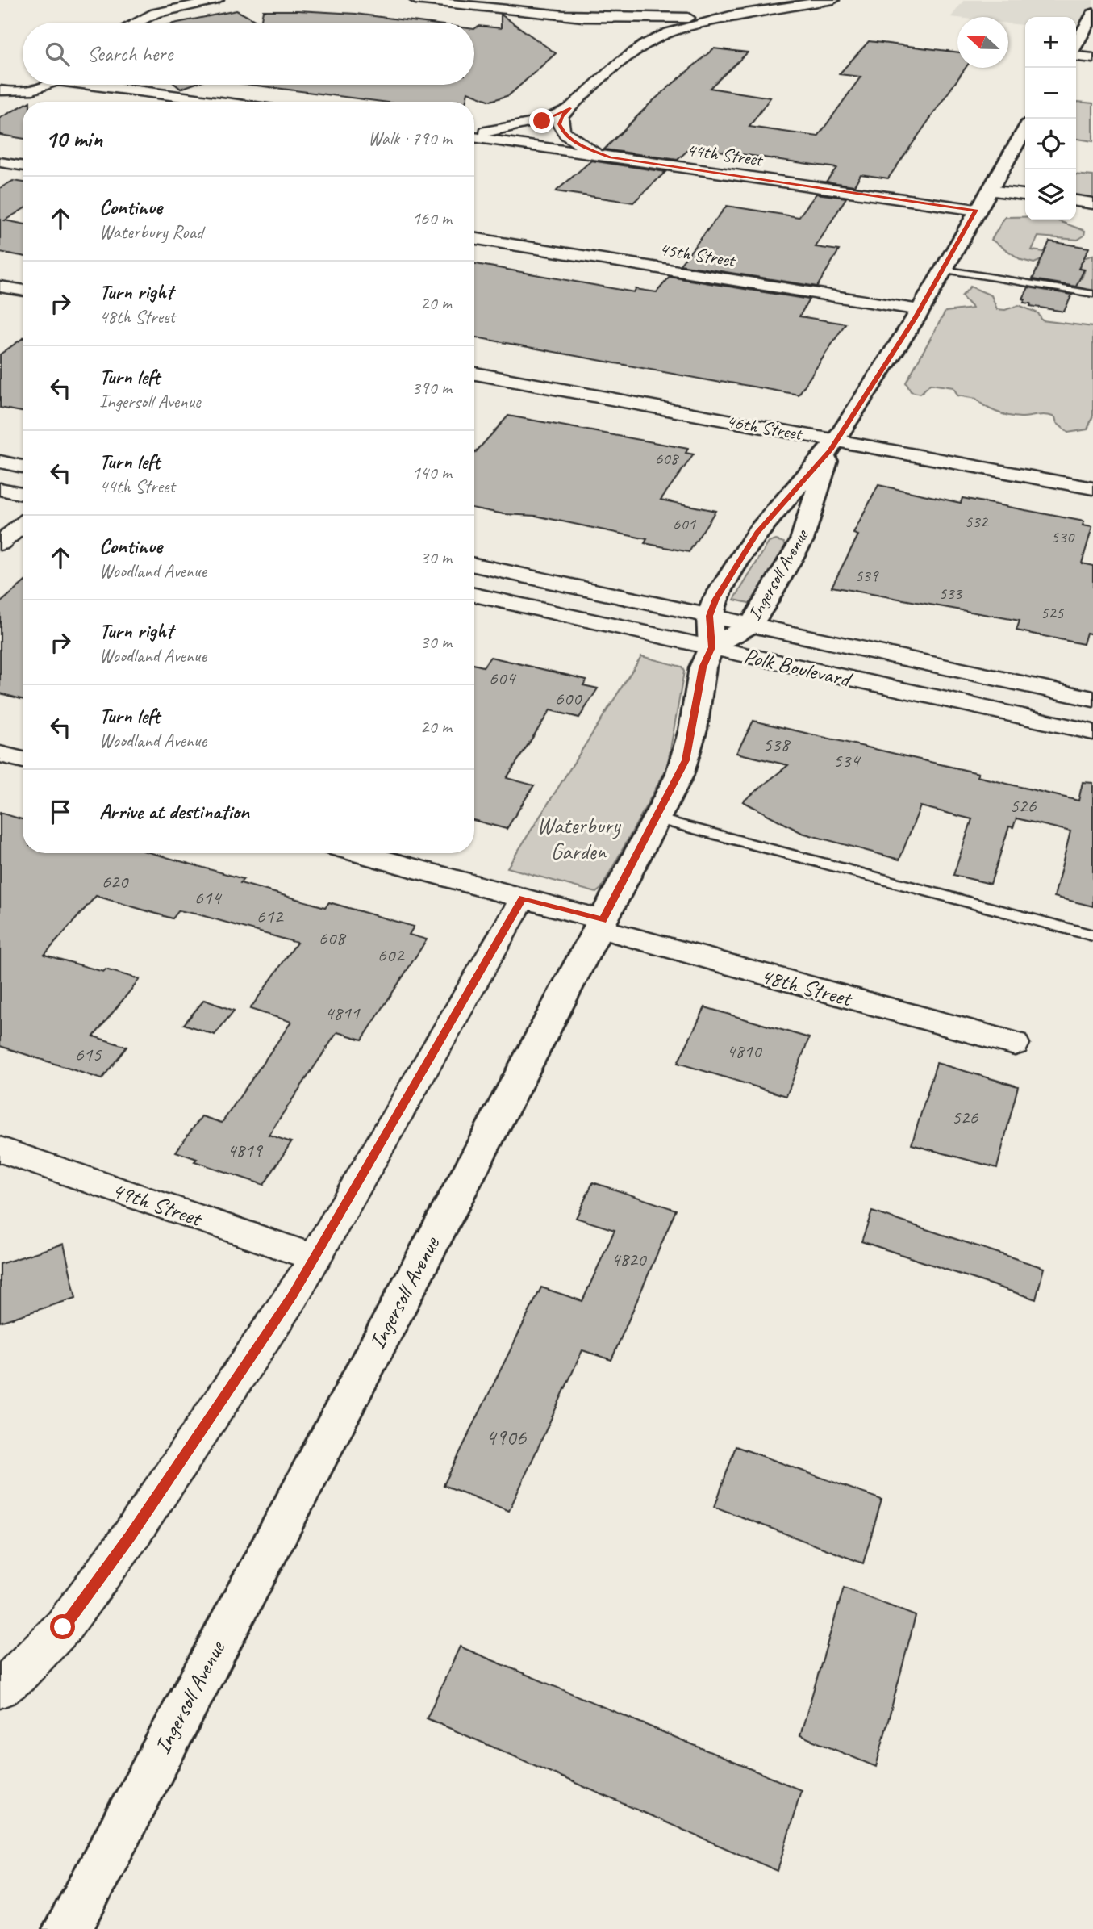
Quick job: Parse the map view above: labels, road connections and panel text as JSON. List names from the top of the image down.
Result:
{
  "streets": {
    "main road": ["Ingersoll Avenue"],
    "street": [
      "44th Street",
      "45th Street",
      "46th Street",
      "Polk Boulevard",
      "48th Street",
      "49th Street"
    ]
  },
  "crossings": [
    ["44th Street", "Ingersoll Avenue"],
    ["45th Street", "Ingersoll Avenue"],
    ["46th Street", "Ingersoll Avenue"],
    ["Ingersoll Avenue", "Polk Boulevard"],
    ["Ingersoll Avenue", "48th Street"]
  ],
  "parks": ["Waterbury Garden"],
  "house_numbers": [
    "608",
    "532",
    "601",
    "530",
    "539",
    "533",
    "525",
    "604",
    "600",
    "538",
    "534",
    "526",
    "620",
    "614",
    "612",
    "608",
    "602",
    "4811",
    "4810",
    "615",
    "526",
    "4819",
    "4820",
    "4906"
  ],
  "north": "left",
  "page": {
    "map_buttons": ["+", "−"],
    "search": "Search here",
    "heading": ["10 min", "Walk · 790 m"],
    "list": [
      ["Continue", "Waterbury Road", "160 m"],
      ["Turn right", "48th Street", "20 m"],
      ["Turn left", "Ingersoll Avenue", "390 m"],
      ["Turn left", "44th Street", "140 m"],
      ["Continue", "Woodland Avenue", "30 m"],
      ["Turn right", "Woodland Avenue", "30 m"],
      ["Turn left", "Woodland Avenue", "20 m"],
      "Arrive at destination"
    ]
  }
}
